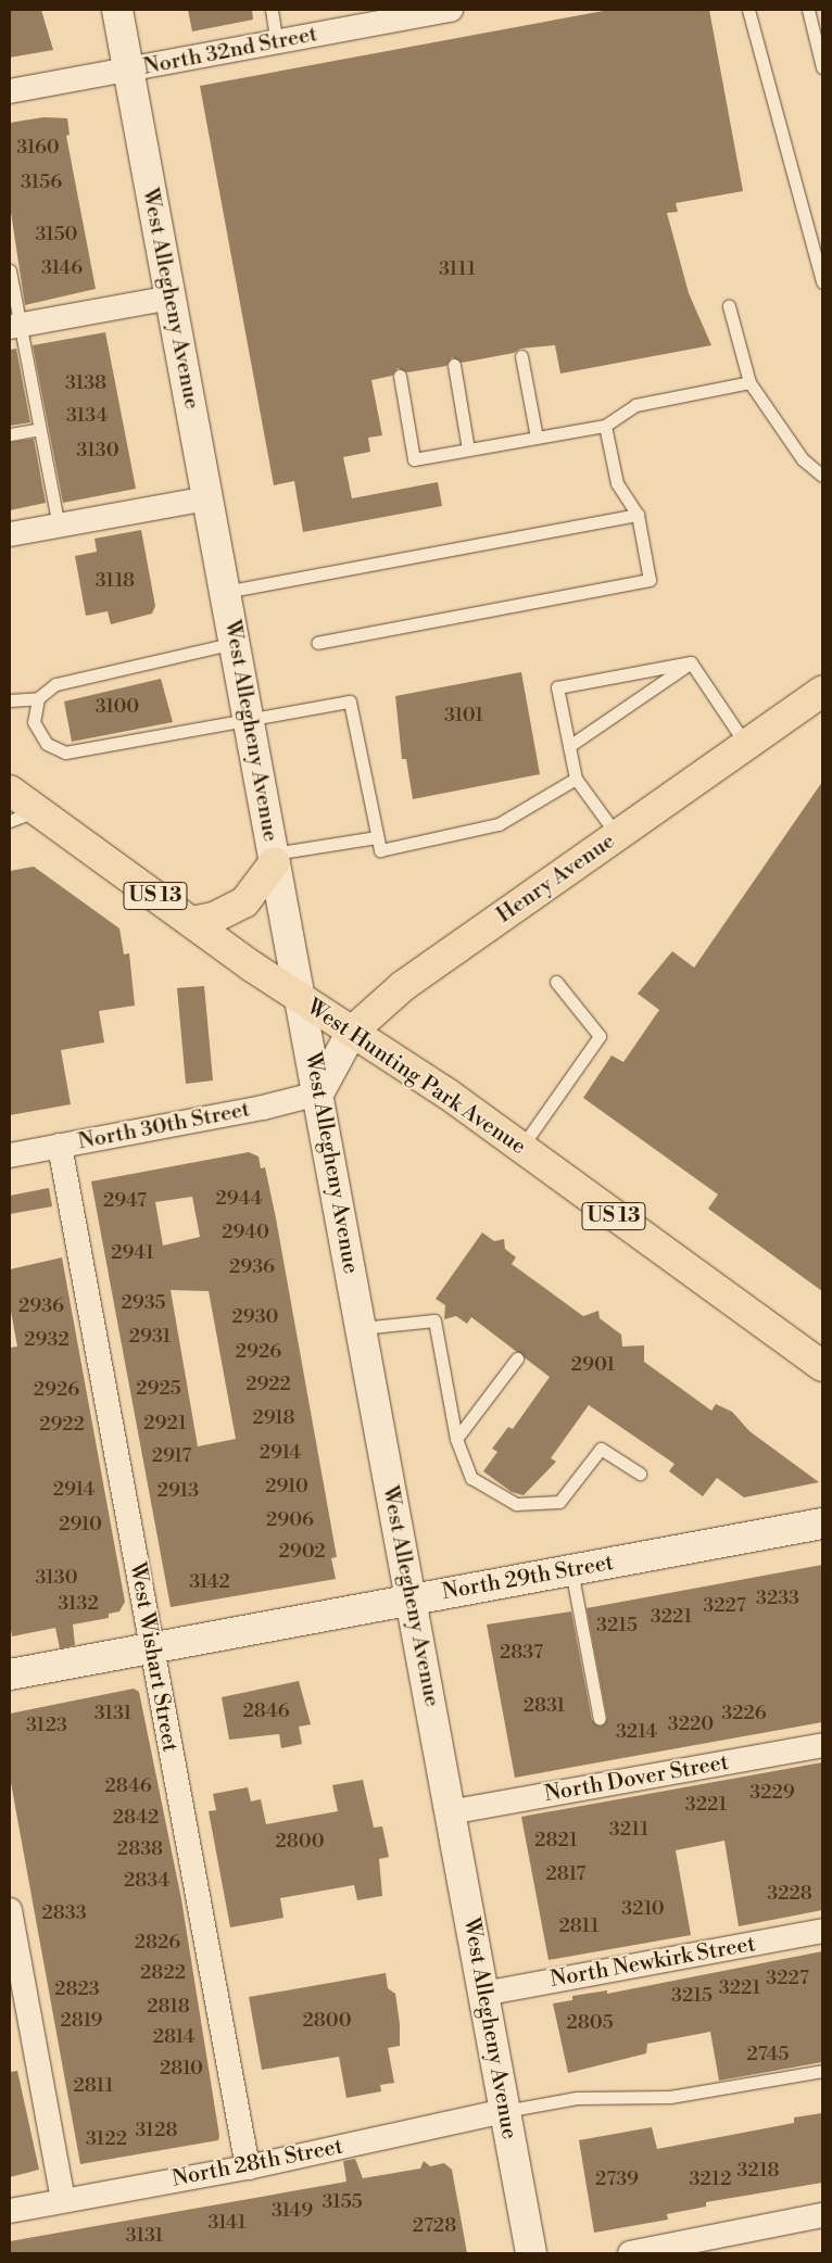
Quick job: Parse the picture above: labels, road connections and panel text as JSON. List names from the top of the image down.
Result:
{
  "streets": {
    "main road": [
      "West Allegheny Avenue",
      "Henry Avenue",
      "US 13",
      "West Hunting Park Avenue",
      "North 29th Street"
    ],
    "street": [
      "North 32nd Street",
      "North 30th Street",
      "West Wishart Street",
      "North Dover Street",
      "North Newkirk Street",
      "North 28th Street"
    ]
  },
  "crossings": [
    ["North 32nd Street", "West Allegheny Avenue"],
    ["West Allegheny Avenue", "Henry Avenue"],
    ["West Allegheny Avenue", "West Hunting Park Avenue"],
    ["West Allegheny Avenue", "North 30th Street"],
    ["West Allegheny Avenue", "North 29th Street"],
    ["West Allegheny Avenue", "North Dover Street"],
    ["West Allegheny Avenue", "North Newkirk Street"],
    ["West Allegheny Avenue", "North 28th Street"],
    ["Henry Avenue", "West Hunting Park Avenue"],
    ["Henry Avenue", "North 30th Street"],
    ["North 30th Street", "West Wishart Street"],
    ["North 29th Street", "West Wishart Street"],
    ["West Wishart Street", "North 28th Street"]
  ],
  "house_numbers": [
    "3160",
    "3156",
    "3150",
    "3146",
    "3111",
    "3138",
    "3134",
    "3130",
    "3118",
    "3100",
    "3101",
    "2944",
    "2947",
    "2940",
    "2941",
    "2936",
    "2935",
    "2936",
    "2930",
    "2931",
    "2932",
    "2926",
    "2901",
    "2922",
    "2925",
    "2926",
    "2918",
    "2921",
    "2922",
    "2914",
    "2917",
    "2910",
    "2914",
    "2913",
    "2906",
    "2910",
    "2902",
    "3130",
    "3142",
    "3233",
    "3132",
    "3227",
    "3221",
    "3215",
    "2837",
    "2831",
    "2846",
    "3131",
    "3226",
    "3220",
    "3123",
    "3214",
    "2846",
    "3229",
    "3221",
    "2842",
    "3211",
    "2821",
    "2800",
    "2838",
    "2817",
    "2834",
    "3228",
    "3210",
    "2833",
    "2811",
    "2826",
    "2822",
    "3227",
    "3221",
    "2823",
    "3215",
    "2818",
    "2819",
    "2800",
    "2805",
    "2814",
    "2745",
    "2810",
    "2811",
    "3128",
    "3122",
    "3218",
    "2739",
    "3212",
    "3155",
    "3149",
    "3141",
    "2728",
    "3131"
  ]
}
